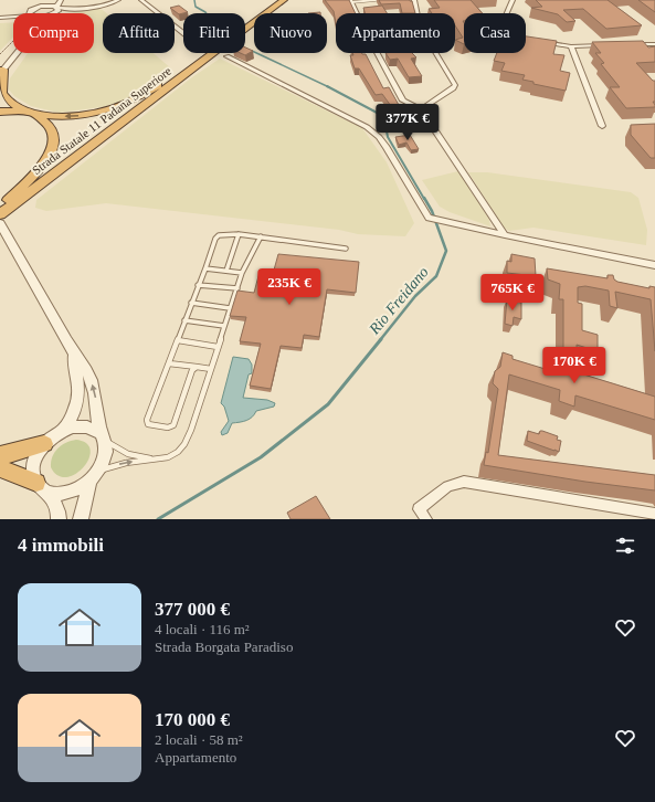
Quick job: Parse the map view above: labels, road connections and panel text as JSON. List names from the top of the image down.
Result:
{
  "streets": {
    "highway": ["Strada Statale 11 Padana Superiore"]
  },
  "water": ["Rio Freidano"],
  "page": {
    "chip": [
      "Compra",
      "Affitta",
      "Filtri",
      "Nuovo",
      "Appartamento",
      "Casa"
    ],
    "price": [
      "377K €",
      "235K €",
      "765K €",
      "170K €"
    ],
    "heading": "4 immobili",
    "list": [
      {
        "name": "377 000 €",
        "note": "4 locali · 116 m² · Strada Borgata Paradiso"
      },
      {
        "name": "170 000 €",
        "note": "2 locali · 58 m² · Appartamento"
      }
    ]
  }
}
